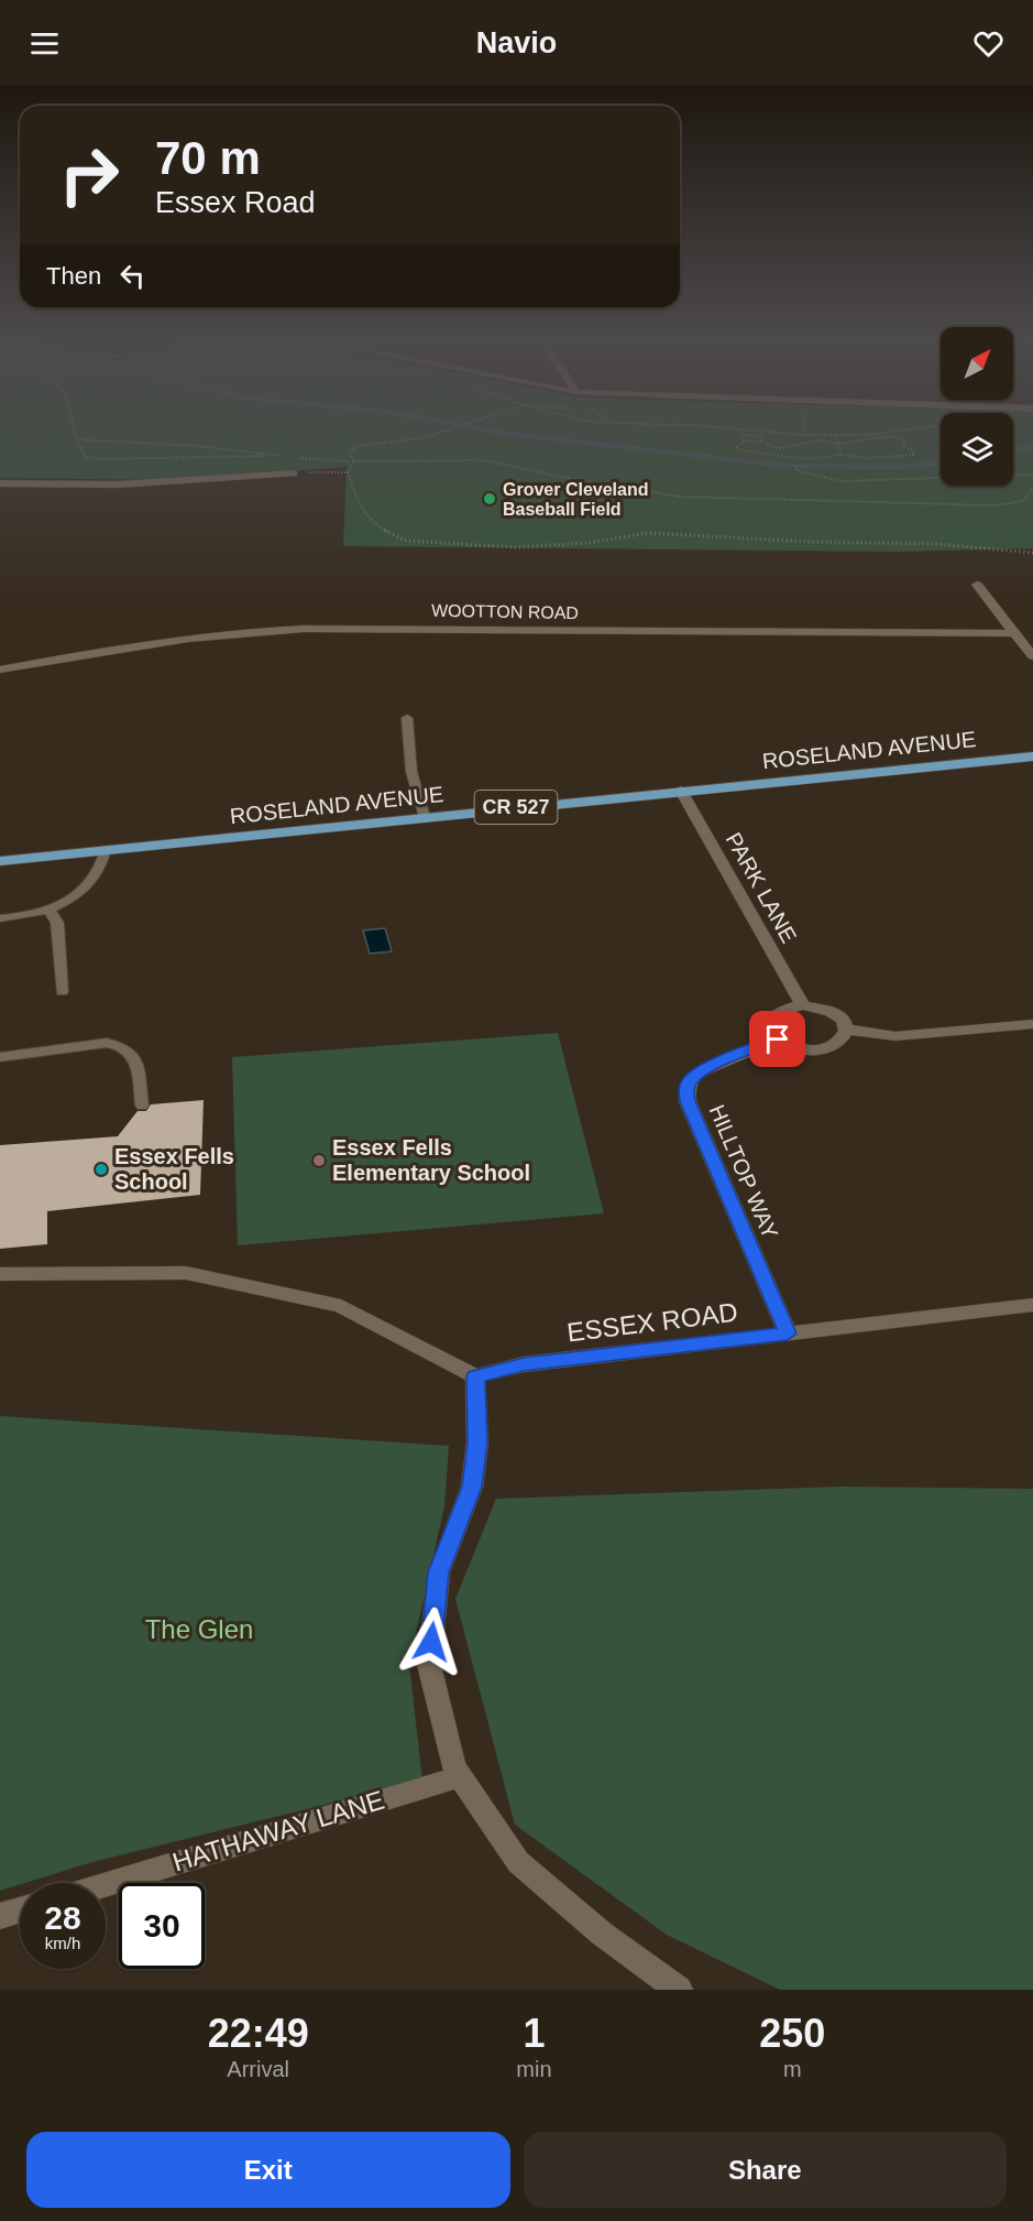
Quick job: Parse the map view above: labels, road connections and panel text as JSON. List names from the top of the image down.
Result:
{
  "streets": {
    "main road": ["ROSELAND AVENUE", "CR 527"],
    "street": [
      "WOOTTON ROAD",
      "PARK LANE",
      "HILLTOP WAY",
      "ESSEX ROAD",
      "HATHAWAY LANE"
    ]
  },
  "crossings": [
    ["ROSELAND AVENUE", "PARK LANE"],
    ["HILLTOP WAY", "ESSEX ROAD"]
  ],
  "parks": ["The Glen"],
  "places": ["Grover Cleveland Baseball Field", "Essex Fells Elementary School", "Essex Fells School"],
  "north": "top right",
  "page": {
    "header": "Navio",
    "turn": ["70 m", "Essex Road"],
    "then": "Then",
    "speed": "28 km/h",
    "limit": "30",
    "eta": [
      "22:49",
      "Arrival",
      "1",
      "min",
      "250",
      "m"
    ],
    "buttons": ["Exit", "Share"]
  }
}
